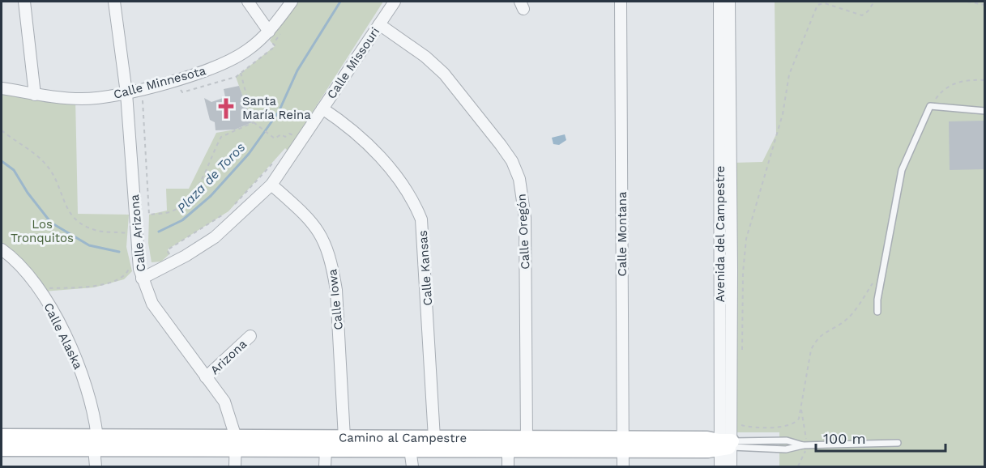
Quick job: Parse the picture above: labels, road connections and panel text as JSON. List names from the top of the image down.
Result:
{
  "streets": {
    "street": [
      "Calle Missouri",
      "Calle Minnesota",
      "Calle Oregón",
      "Calle Arizona",
      "Calle Montana",
      "Avenida del Campestre",
      "Calle Kansas",
      "Calle Iowa",
      "Calle Alaska",
      "Arizona",
      "Camino al Campestre"
    ]
  },
  "crossings": [
    ["Calle Missouri", "Calle Oregón"],
    ["Calle Missouri", "Calle Arizona"],
    ["Calle Missouri", "Calle Kansas"],
    ["Calle Missouri", "Calle Iowa"],
    ["Calle Minnesota", "Calle Arizona"],
    ["Calle Oregón", "Camino al Campestre"],
    ["Calle Arizona", "Arizona"],
    ["Calle Arizona", "Camino al Campestre"],
    ["Calle Montana", "Camino al Campestre"],
    ["Avenida del Campestre", "Camino al Campestre"],
    ["Calle Kansas", "Camino al Campestre"],
    ["Calle Iowa", "Camino al Campestre"],
    ["Calle Alaska", "Camino al Campestre"]
  ],
  "water": ["Plaza de Toros"],
  "parks": ["Los Tronquitos"],
  "places": {
    "church": ["Santa María Reina"]
  },
  "scale_bar": "100 m"
}
